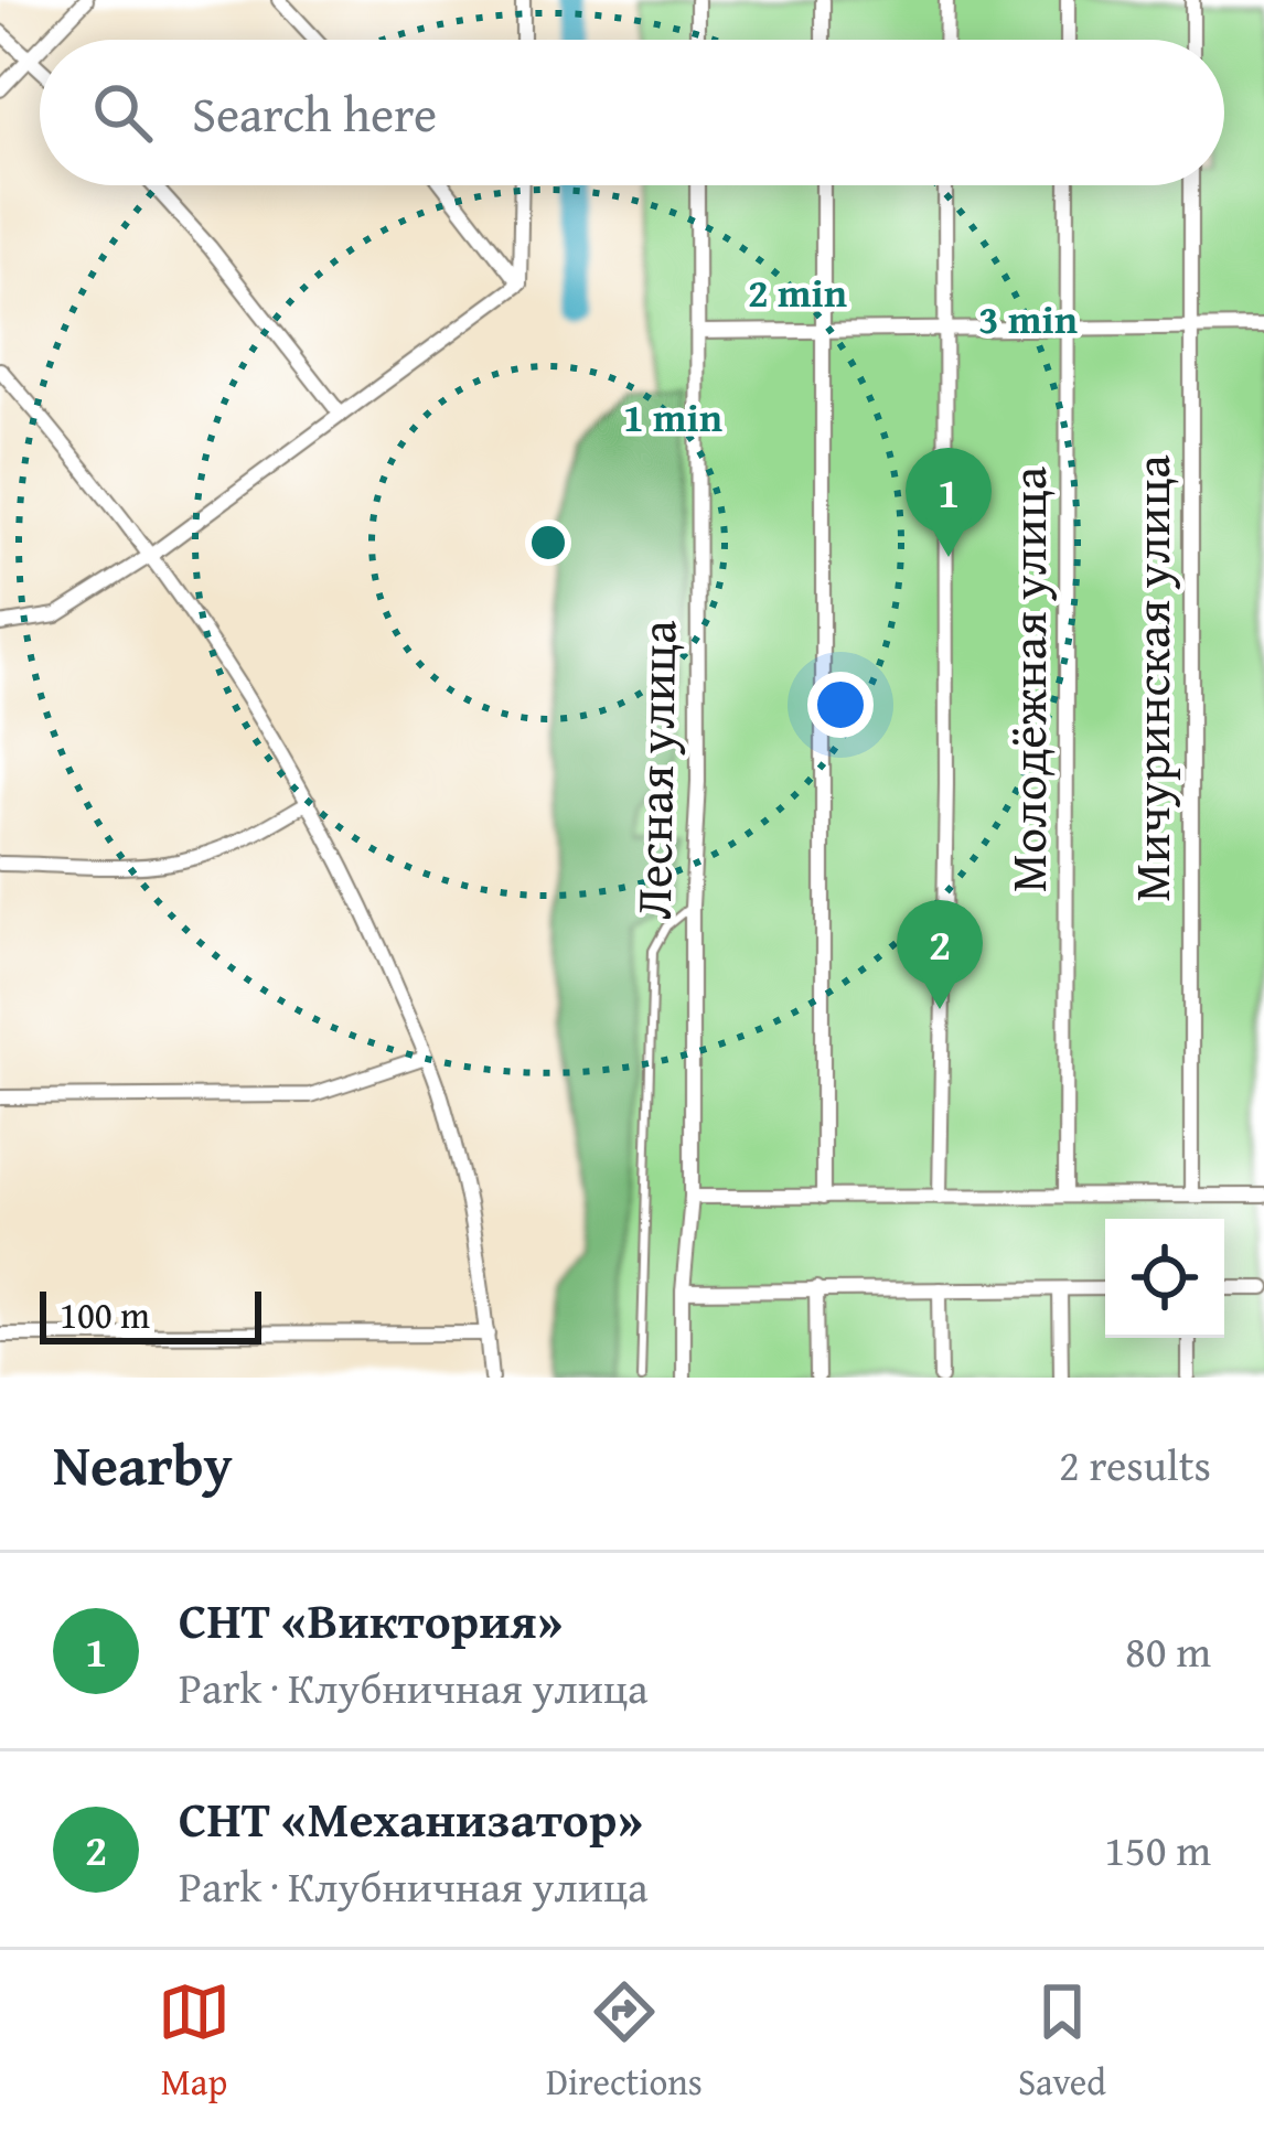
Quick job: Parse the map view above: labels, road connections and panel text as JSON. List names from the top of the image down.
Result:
{
  "streets": {
    "street": ["Мичуринская улица", "Молодёжная улица", "Лесная улица"]
  },
  "scale_bar": "100 m",
  "page": {
    "search": "Search here",
    "pins": ["1", "2"],
    "scale": "100 m",
    "heading": ["Nearby", "2 results"],
    "list": [
      {
        "mark": "1",
        "name": "СНТ «Виктория»",
        "note": "Park · Клубничная улица",
        "value": "80 m"
      },
      {
        "mark": "2",
        "name": "СНТ «Механизатор»",
        "note": "Park · Клубничная улица",
        "value": "150 m"
      }
    ],
    "nav": ["Map", "Directions", "Saved"]
  },
  "rings": ["2 min", "3 min", "1 min"]
}
